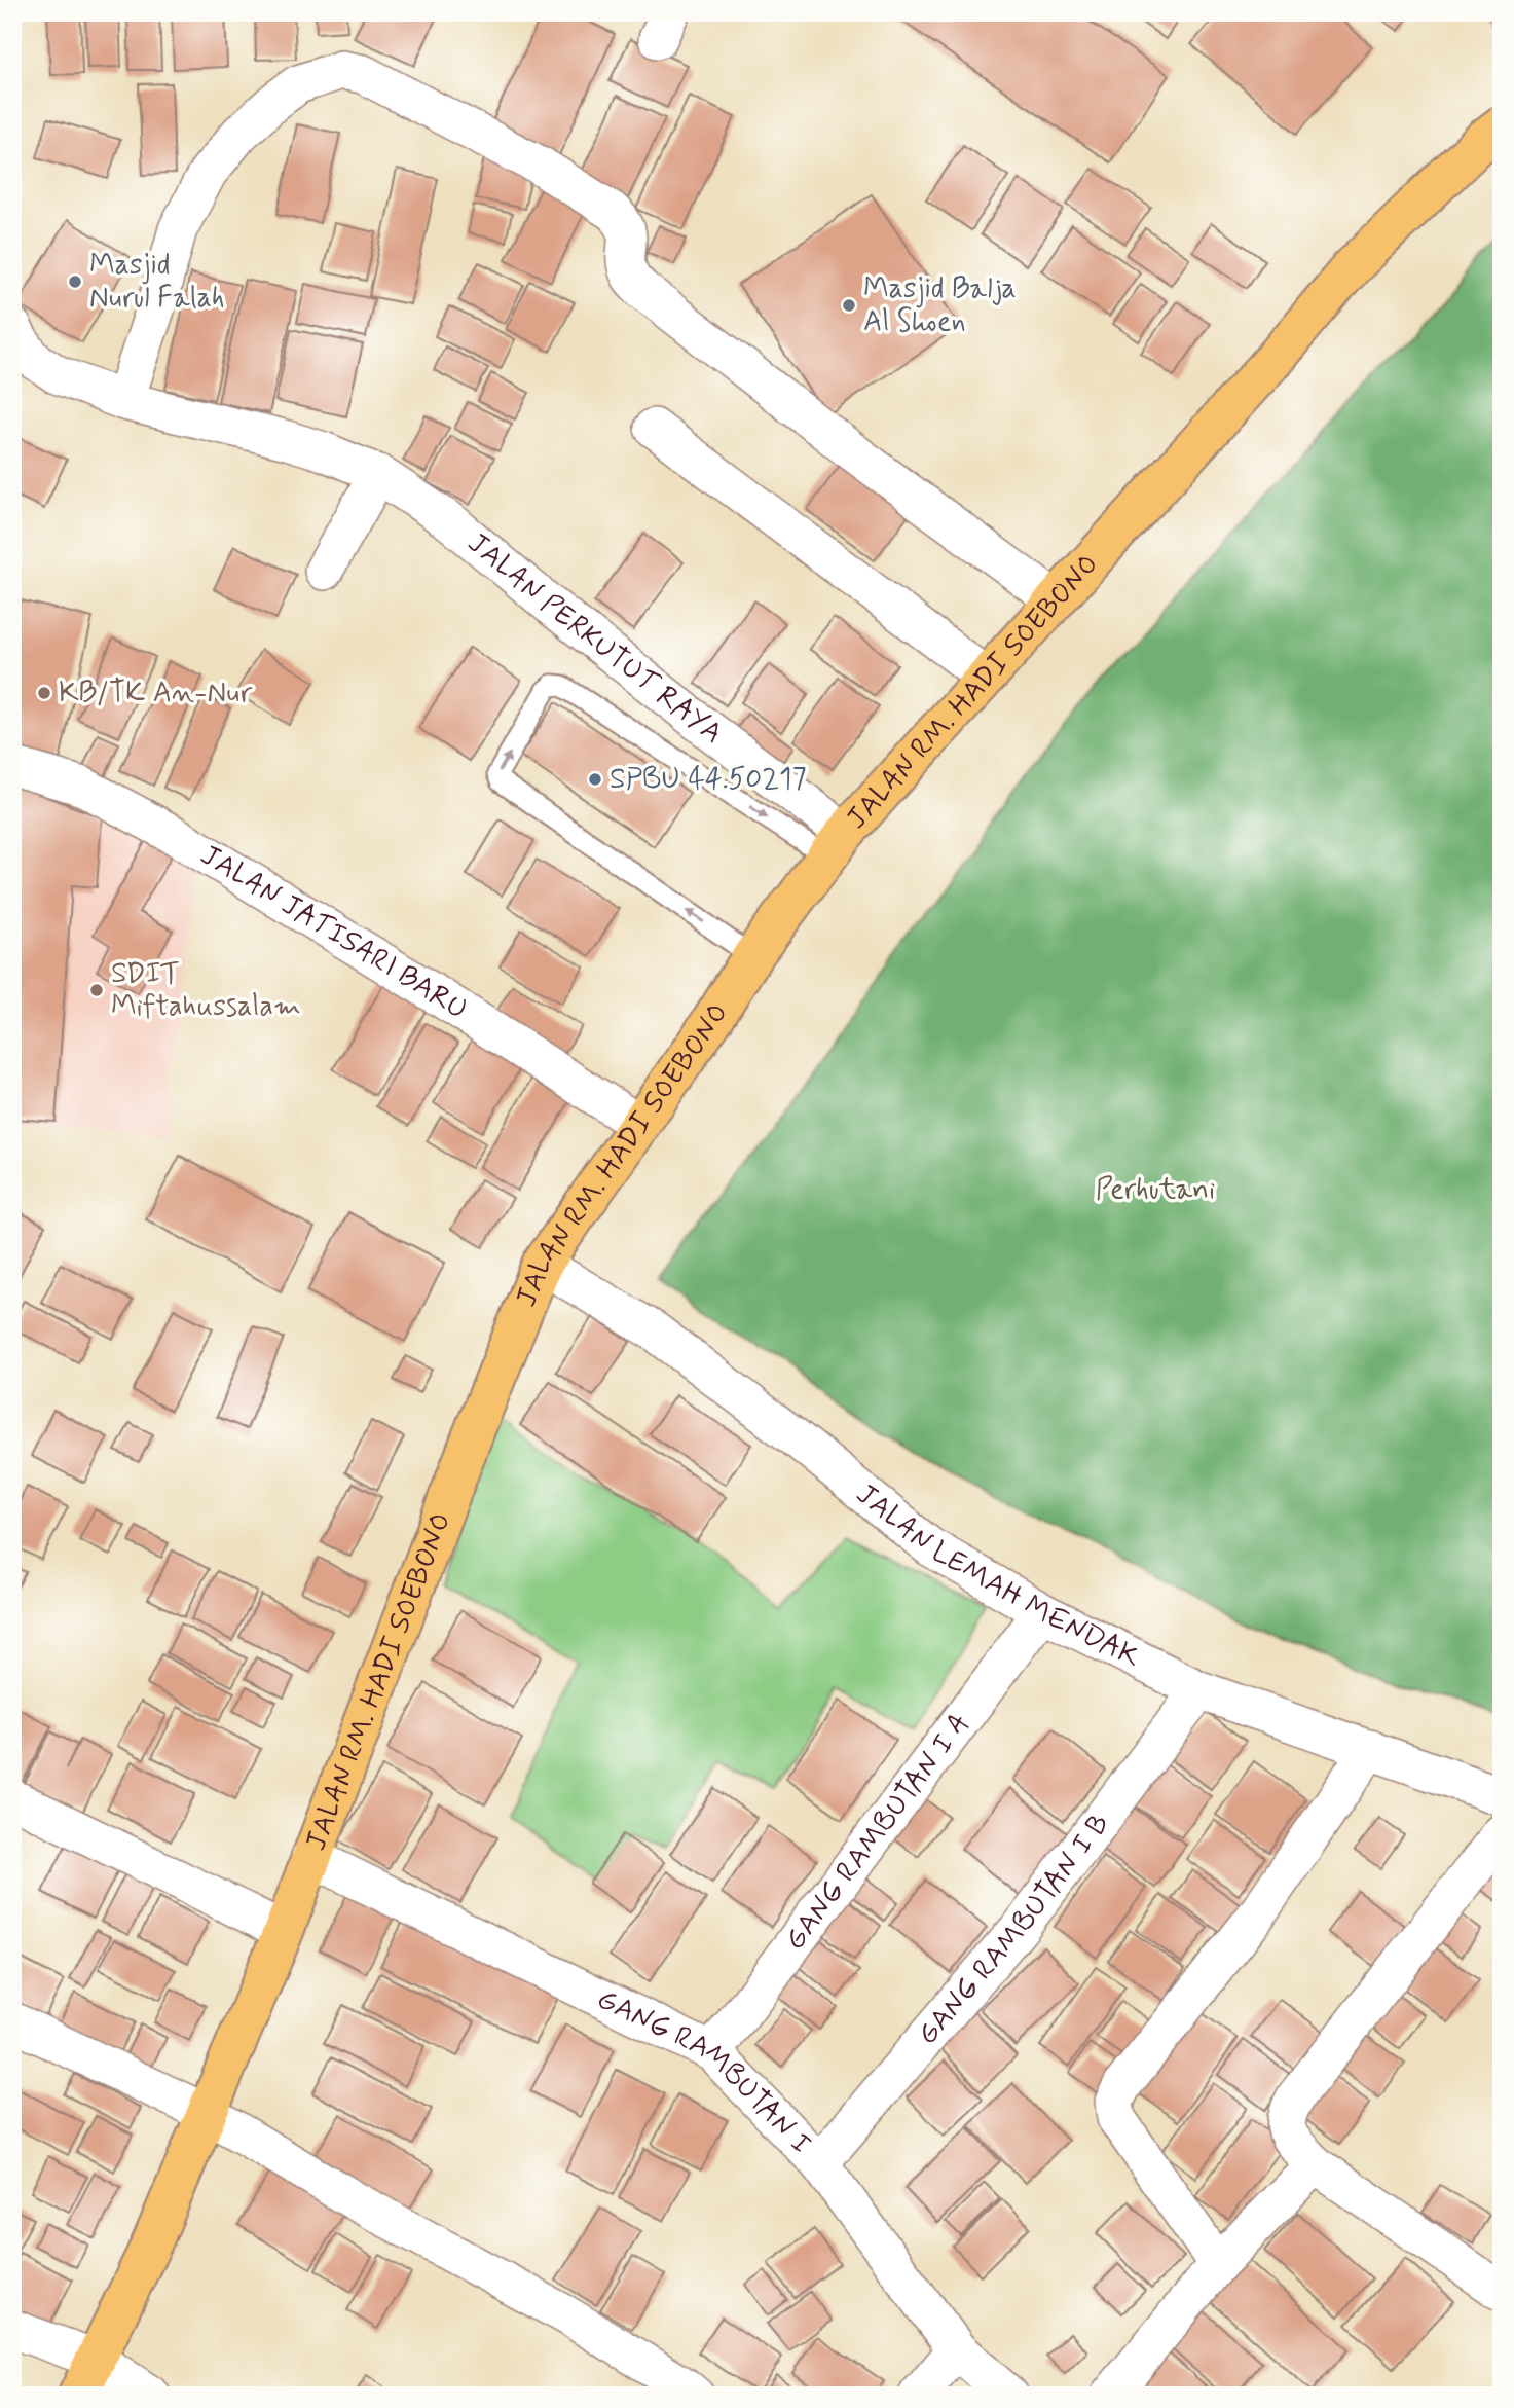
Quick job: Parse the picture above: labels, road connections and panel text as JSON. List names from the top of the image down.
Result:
{
  "streets": {
    "main road": ["JALAN RM. HADI SOEBONO"],
    "street": [
      "JALAN PERKUTUT RAYA",
      "JALAN JATISARI BARU",
      "JALAN LEMAH MENDAK",
      "GANG RAMBUTAN I A",
      "GANG RAMBUTAN I B",
      "GANG RAMBUTAN I"
    ]
  },
  "crossings": [
    ["JALAN PERKUTUT RAYA", "JALAN RM. HADI SOEBONO"],
    ["JALAN RM. HADI SOEBONO", "JALAN JATISARI BARU"],
    ["JALAN RM. HADI SOEBONO", "JALAN LEMAH MENDAK"],
    ["JALAN RM. HADI SOEBONO", "GANG RAMBUTAN I"],
    ["JALAN LEMAH MENDAK", "GANG RAMBUTAN I A"],
    ["JALAN LEMAH MENDAK", "GANG RAMBUTAN I B"],
    ["GANG RAMBUTAN I A", "GANG RAMBUTAN I"],
    ["GANG RAMBUTAN I B", "GANG RAMBUTAN I"]
  ],
  "parks": ["Perhutani"],
  "places": [
    "Masjid Nurul Falah",
    "Masjid Balja Al Shoen",
    "KB/TK An-Nur",
    "SPBU 44.50217",
    "SDIT Miftahussalam"
  ]
}
